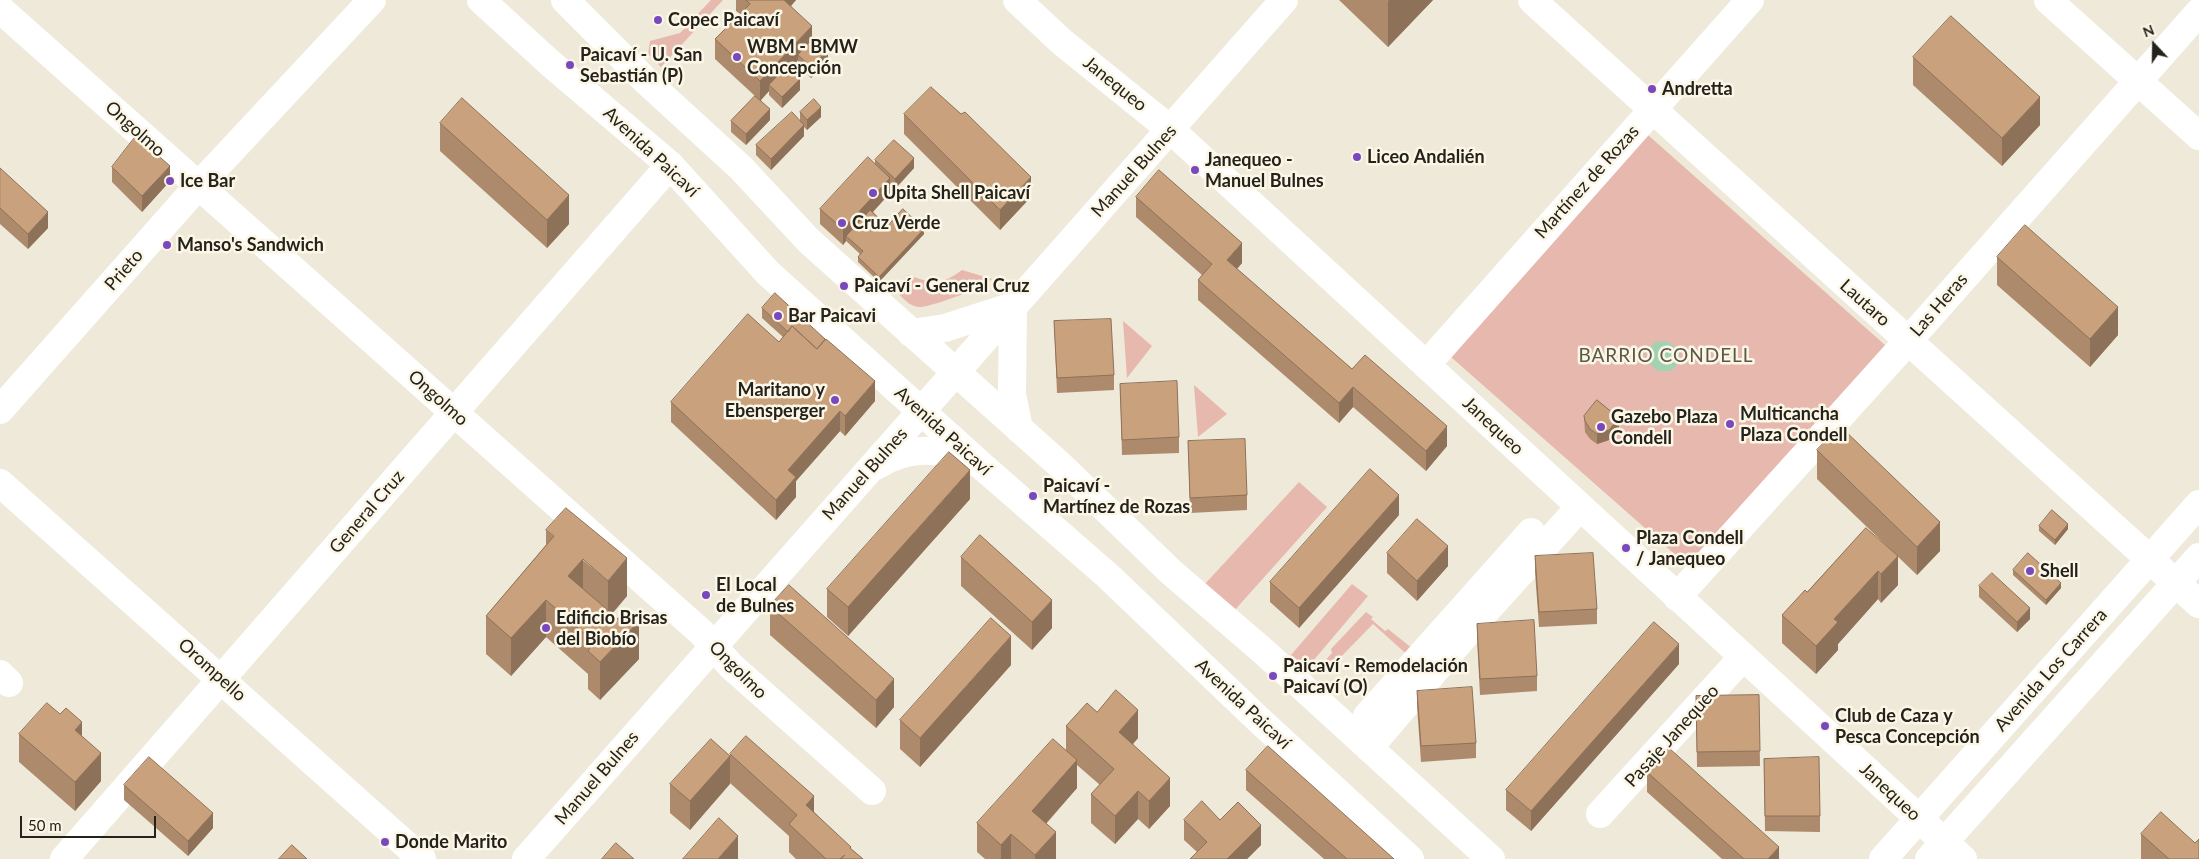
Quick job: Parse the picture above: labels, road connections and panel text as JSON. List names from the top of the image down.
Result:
{
  "streets": {
    "street": [
      "Janequeo",
      "Ongolmo",
      "Avenida Paicaví",
      "Manuel Bulnes",
      "Martínez de Rozas",
      "Prieto",
      "Lautaro",
      "Las Heras",
      "General Cruz",
      "Orompello",
      "Avenida Los Carrera",
      "Pasaje Janequeo"
    ]
  },
  "crossings": [
    ["Janequeo", "Manuel Bulnes"],
    ["Janequeo", "Martínez de Rozas"],
    ["Janequeo", "Las Heras"],
    ["Janequeo", "Avenida Los Carrera"],
    ["Janequeo", "Pasaje Janequeo"],
    ["Ongolmo", "Manuel Bulnes"],
    ["Ongolmo", "Prieto"],
    ["Ongolmo", "General Cruz"],
    ["Avenida Paicaví", "Manuel Bulnes"],
    ["Avenida Paicaví", "General Cruz"],
    ["Martínez de Rozas", "Lautaro"],
    ["Lautaro", "Las Heras"],
    ["Lautaro", "Avenida Los Carrera"],
    ["General Cruz", "Orompello"]
  ],
  "districts": ["BARRIO CONDELL"],
  "places": [
    "Copec Paicaví",
    "WBM - BMW Concepción",
    "Paicaví - U. San Sebastián (P)",
    "Andretta",
    "Liceo Andalién",
    "Janequeo - Manuel Bulnes",
    "Ice Bar",
    "Upita Shell Paicaví",
    "Cruz Verde",
    "Manso's Sandwich",
    "Paicaví - General Cruz",
    "Bar Paicavi",
    "Maritano y Ebensperger",
    "Multicancha Plaza Condell",
    "Gazebo Plaza Condell",
    "Paicaví - Martínez de Rozas",
    "Plaza Condell / Janequeo",
    "Shell",
    "El Local de Bulnes",
    "Edificio Brisas del Biobío",
    "Paicaví - Remodelación Paicaví (O)",
    "Club de Caza y Pesca Concepción",
    "Donde Marito"
  ],
  "scale_bar": "50 m",
  "north": "top"
}
